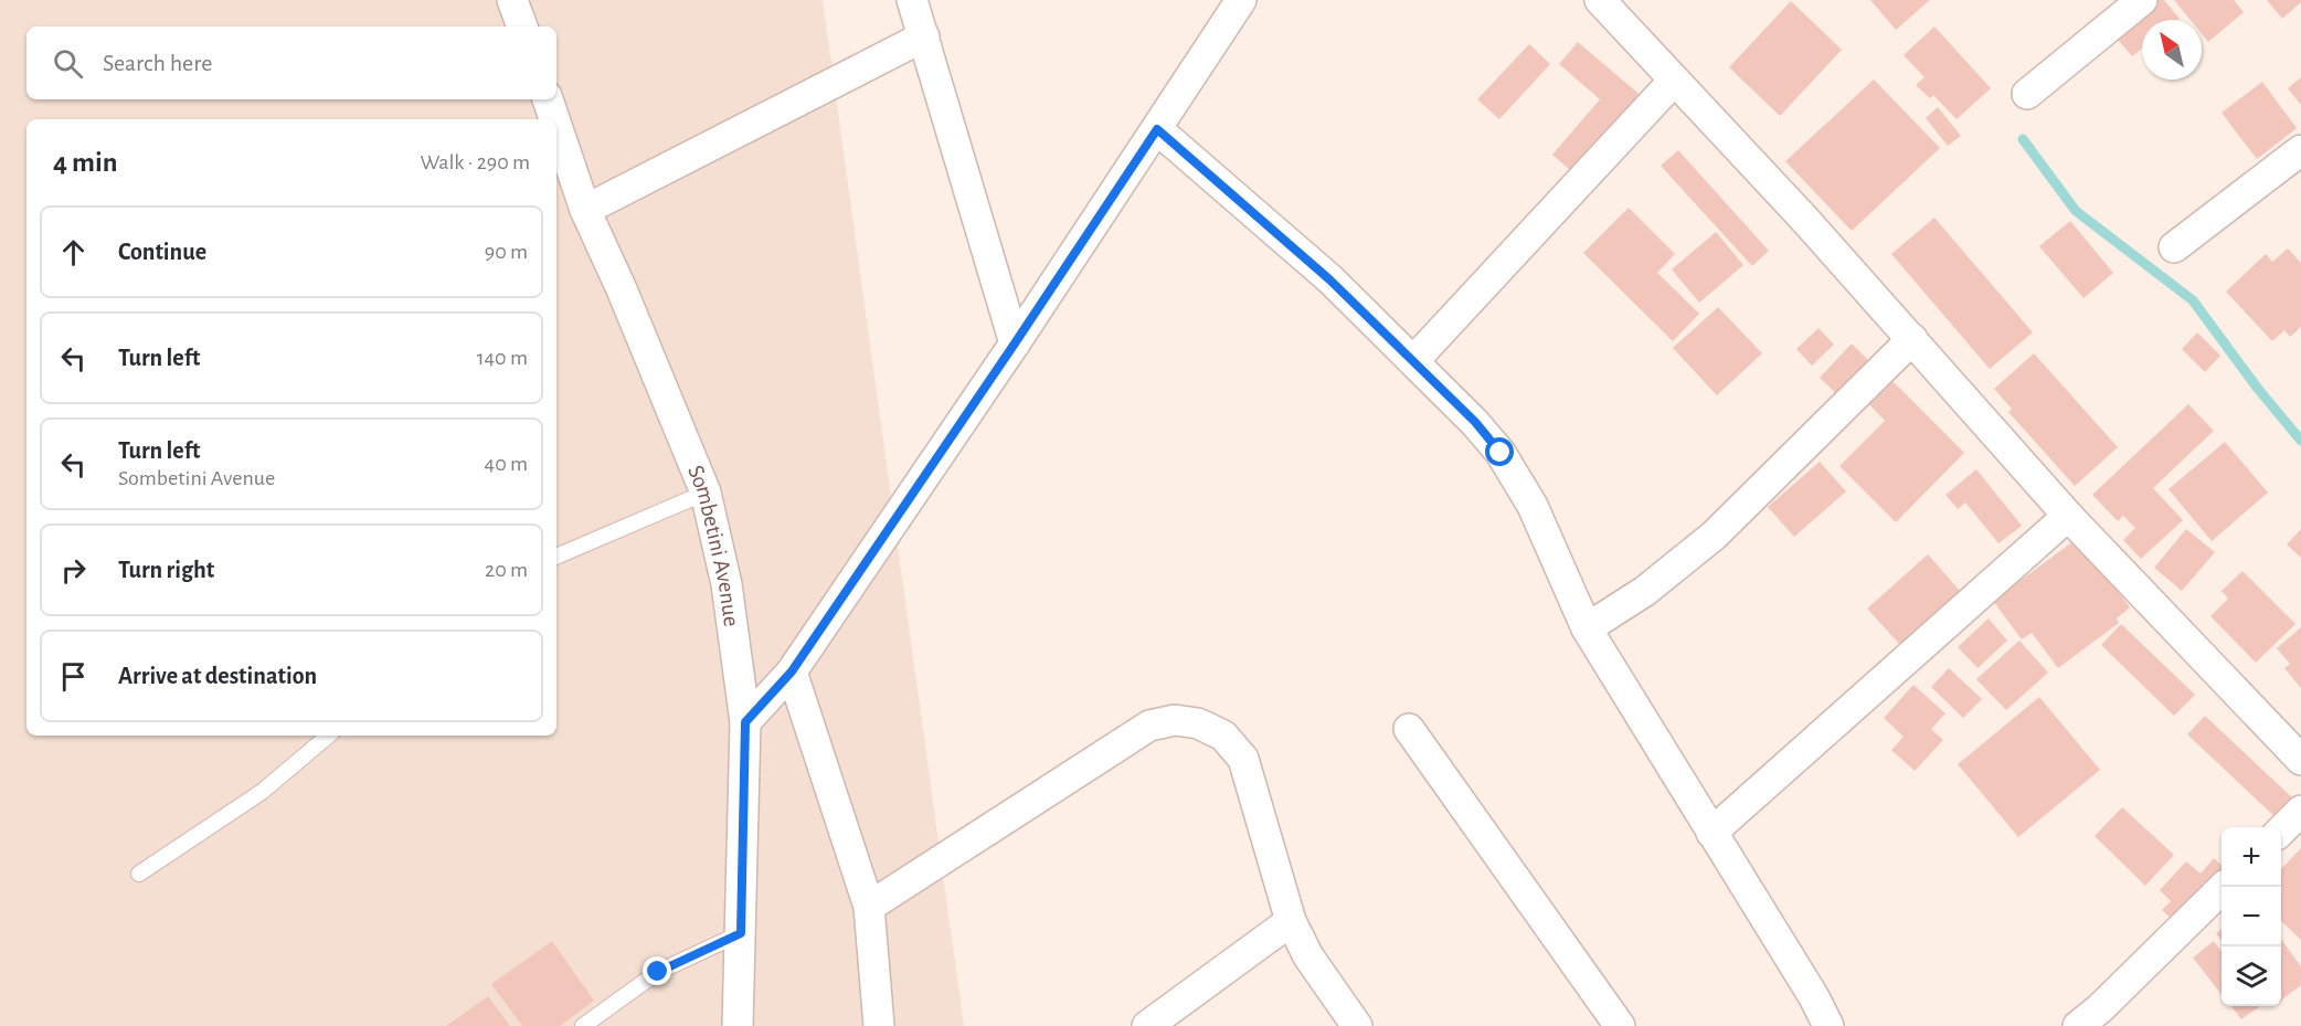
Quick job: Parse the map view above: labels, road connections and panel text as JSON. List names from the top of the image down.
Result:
{
  "streets": {
    "street": ["Sombetini Avenue"]
  },
  "north": "top left",
  "page": {
    "search": "Search here",
    "heading": ["4 min", "Walk · 290 m"],
    "list": [
      ["Continue", "90 m"],
      ["Turn left", "140 m"],
      ["Turn left", "Sombetini Avenue", "40 m"],
      ["Turn right", "20 m"],
      "Arrive at destination"
    ],
    "map_buttons": ["+", "−"]
  }
}
